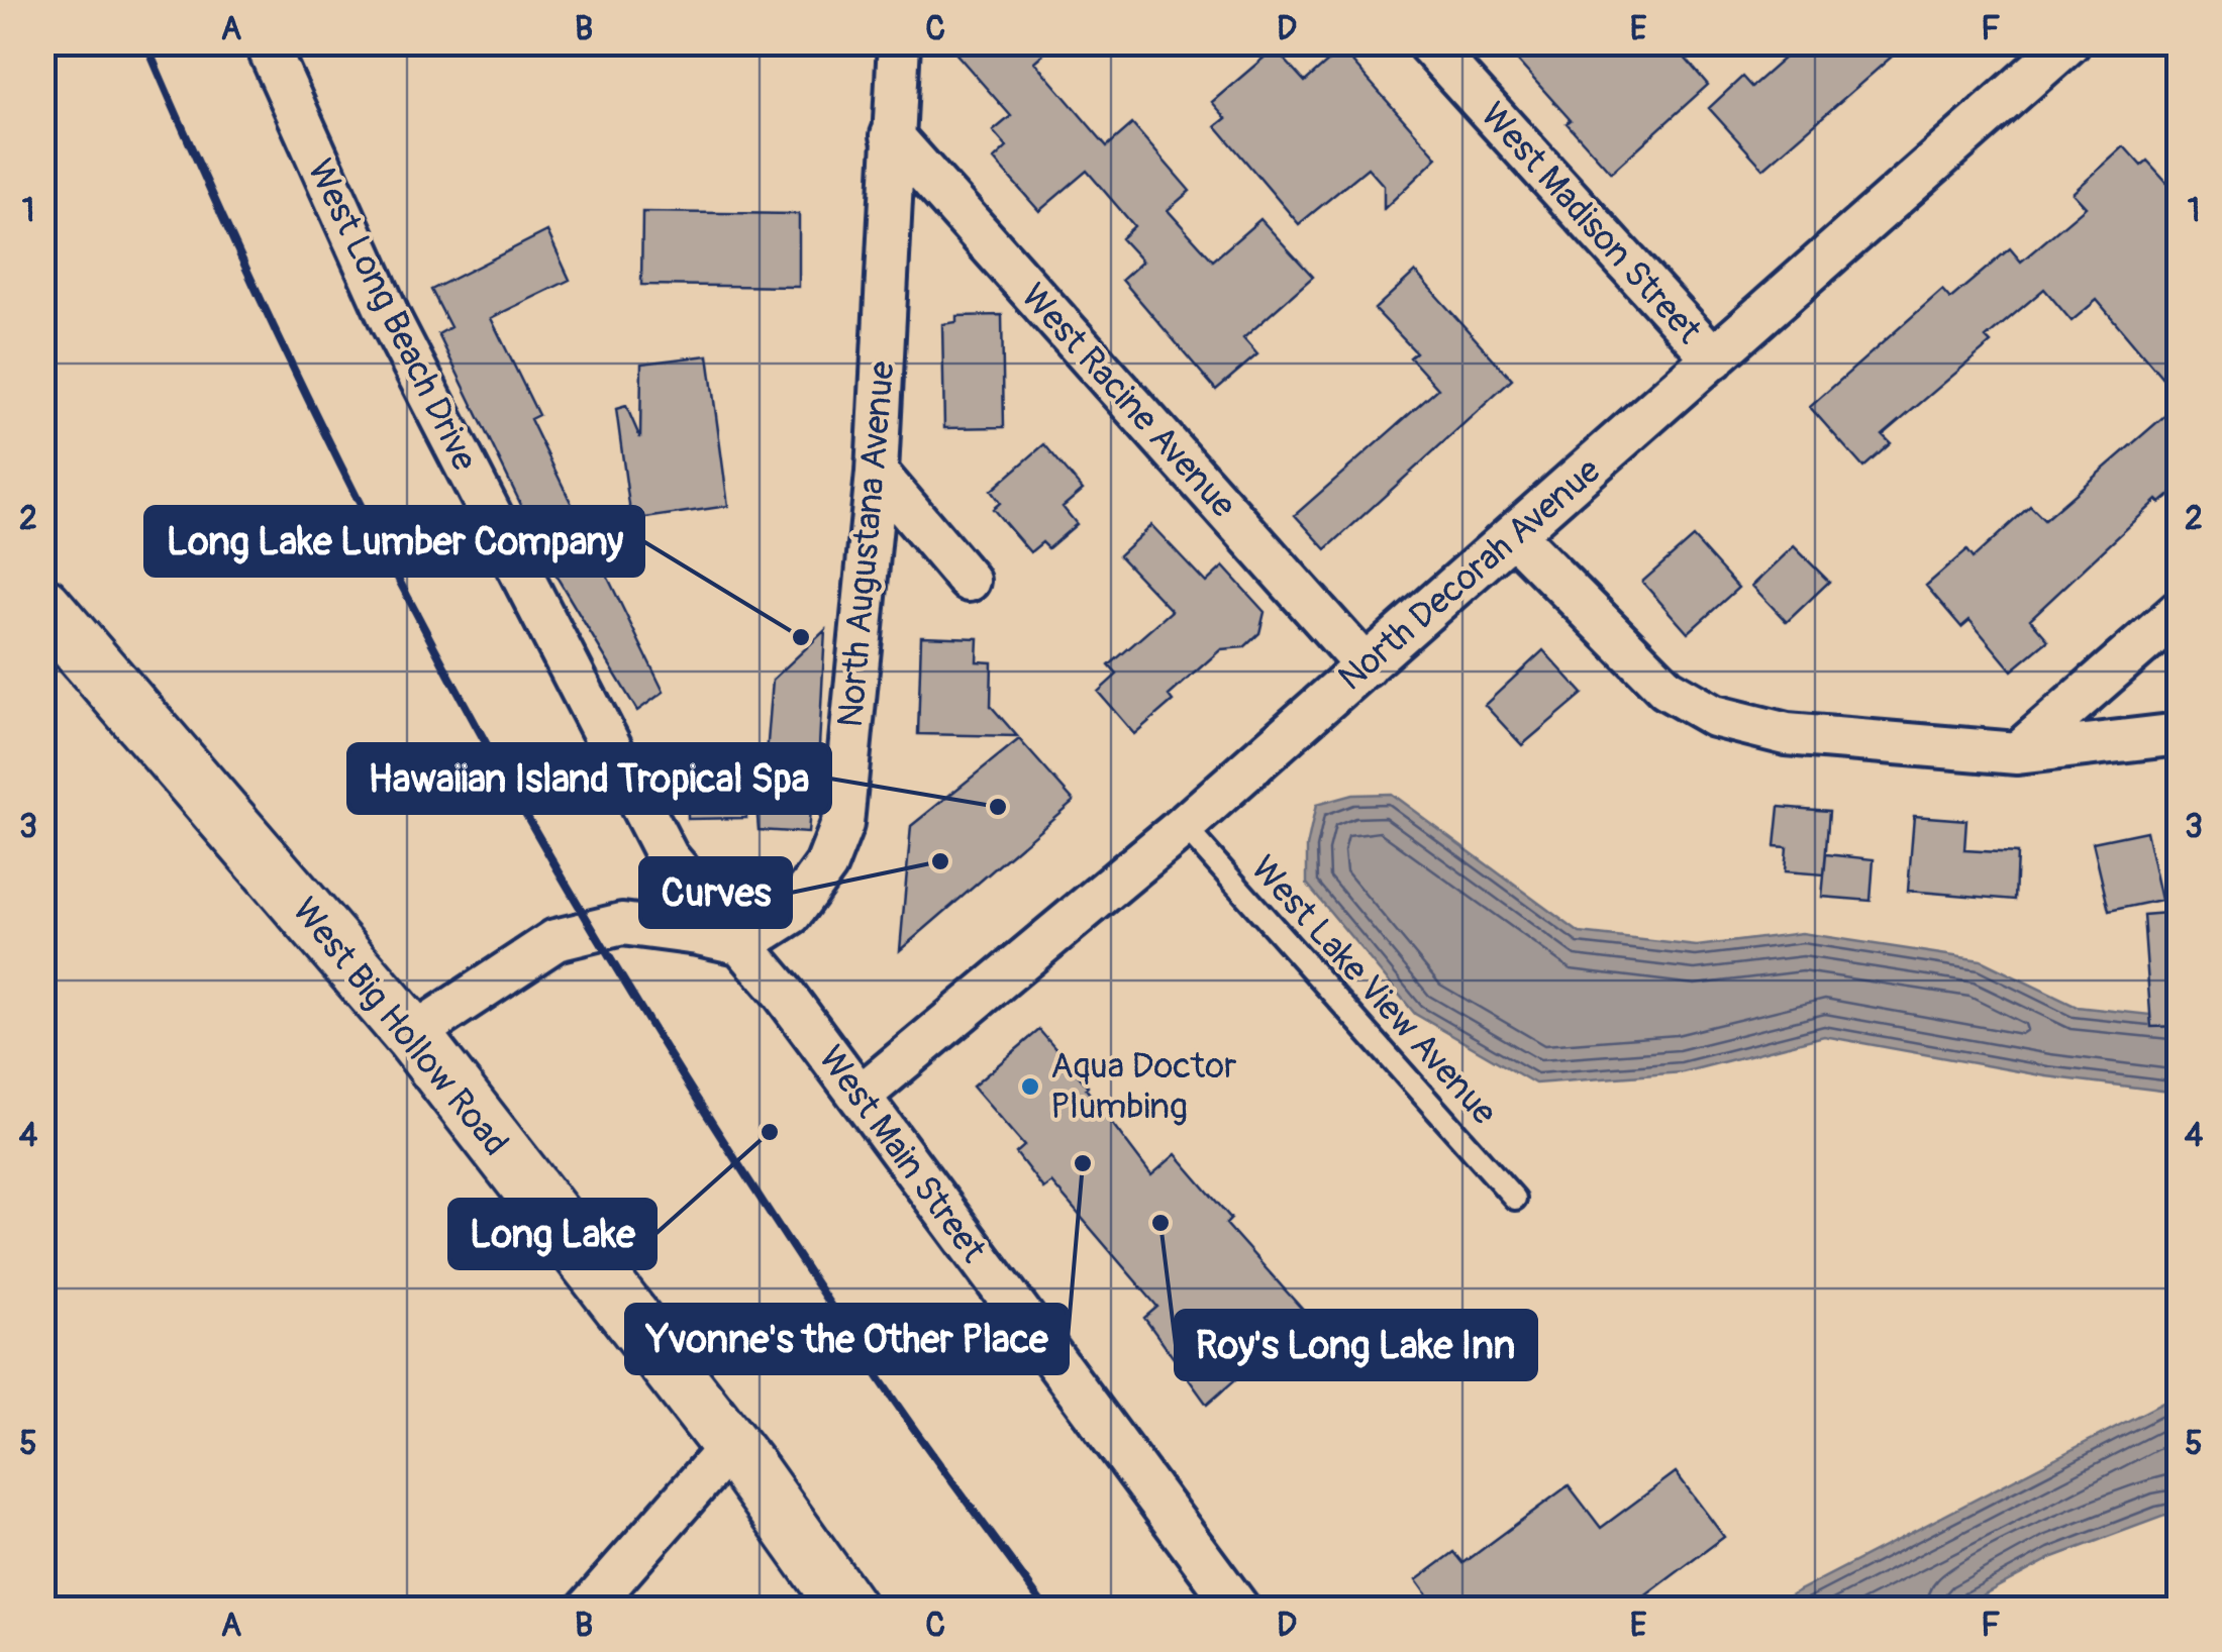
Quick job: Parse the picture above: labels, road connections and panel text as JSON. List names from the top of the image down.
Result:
{
  "streets": {
    "main road": ["West Big Hollow Road"],
    "street": [
      "West Madison Street",
      "West Long Beach Drive",
      "West Racine Avenue",
      "North Augustana Avenue",
      "North Decorah Avenue",
      "West Main Street"
    ],
    "lane": ["West Lake View Avenue"]
  },
  "crossings": [
    ["West Madison Street", "North Decorah Avenue"],
    ["West Long Beach Drive", "North Augustana Avenue"],
    ["West Long Beach Drive", "West Main Street"],
    ["West Racine Avenue", "North Augustana Avenue"],
    ["West Racine Avenue", "North Decorah Avenue"],
    ["North Augustana Avenue", "West Main Street"],
    ["North Decorah Avenue", "West Lake View Avenue"],
    ["North Decorah Avenue", "West Main Street"]
  ],
  "places": [
    "Long Lake Lumber Company",
    "Hawaiian Island Tropical Spa",
    "Curves",
    "Aqua Doctor Plumbing",
    "Long Lake",
    "Yvonne's the Other Place",
    "Roy's Long Lake Inn"
  ],
  "grid": {
    "columns": [
      "A",
      "B",
      "C",
      "D",
      "E",
      "F"
    ],
    "rows": [
      "1",
      "2",
      "3",
      "4",
      "5"
    ]
  }
}
